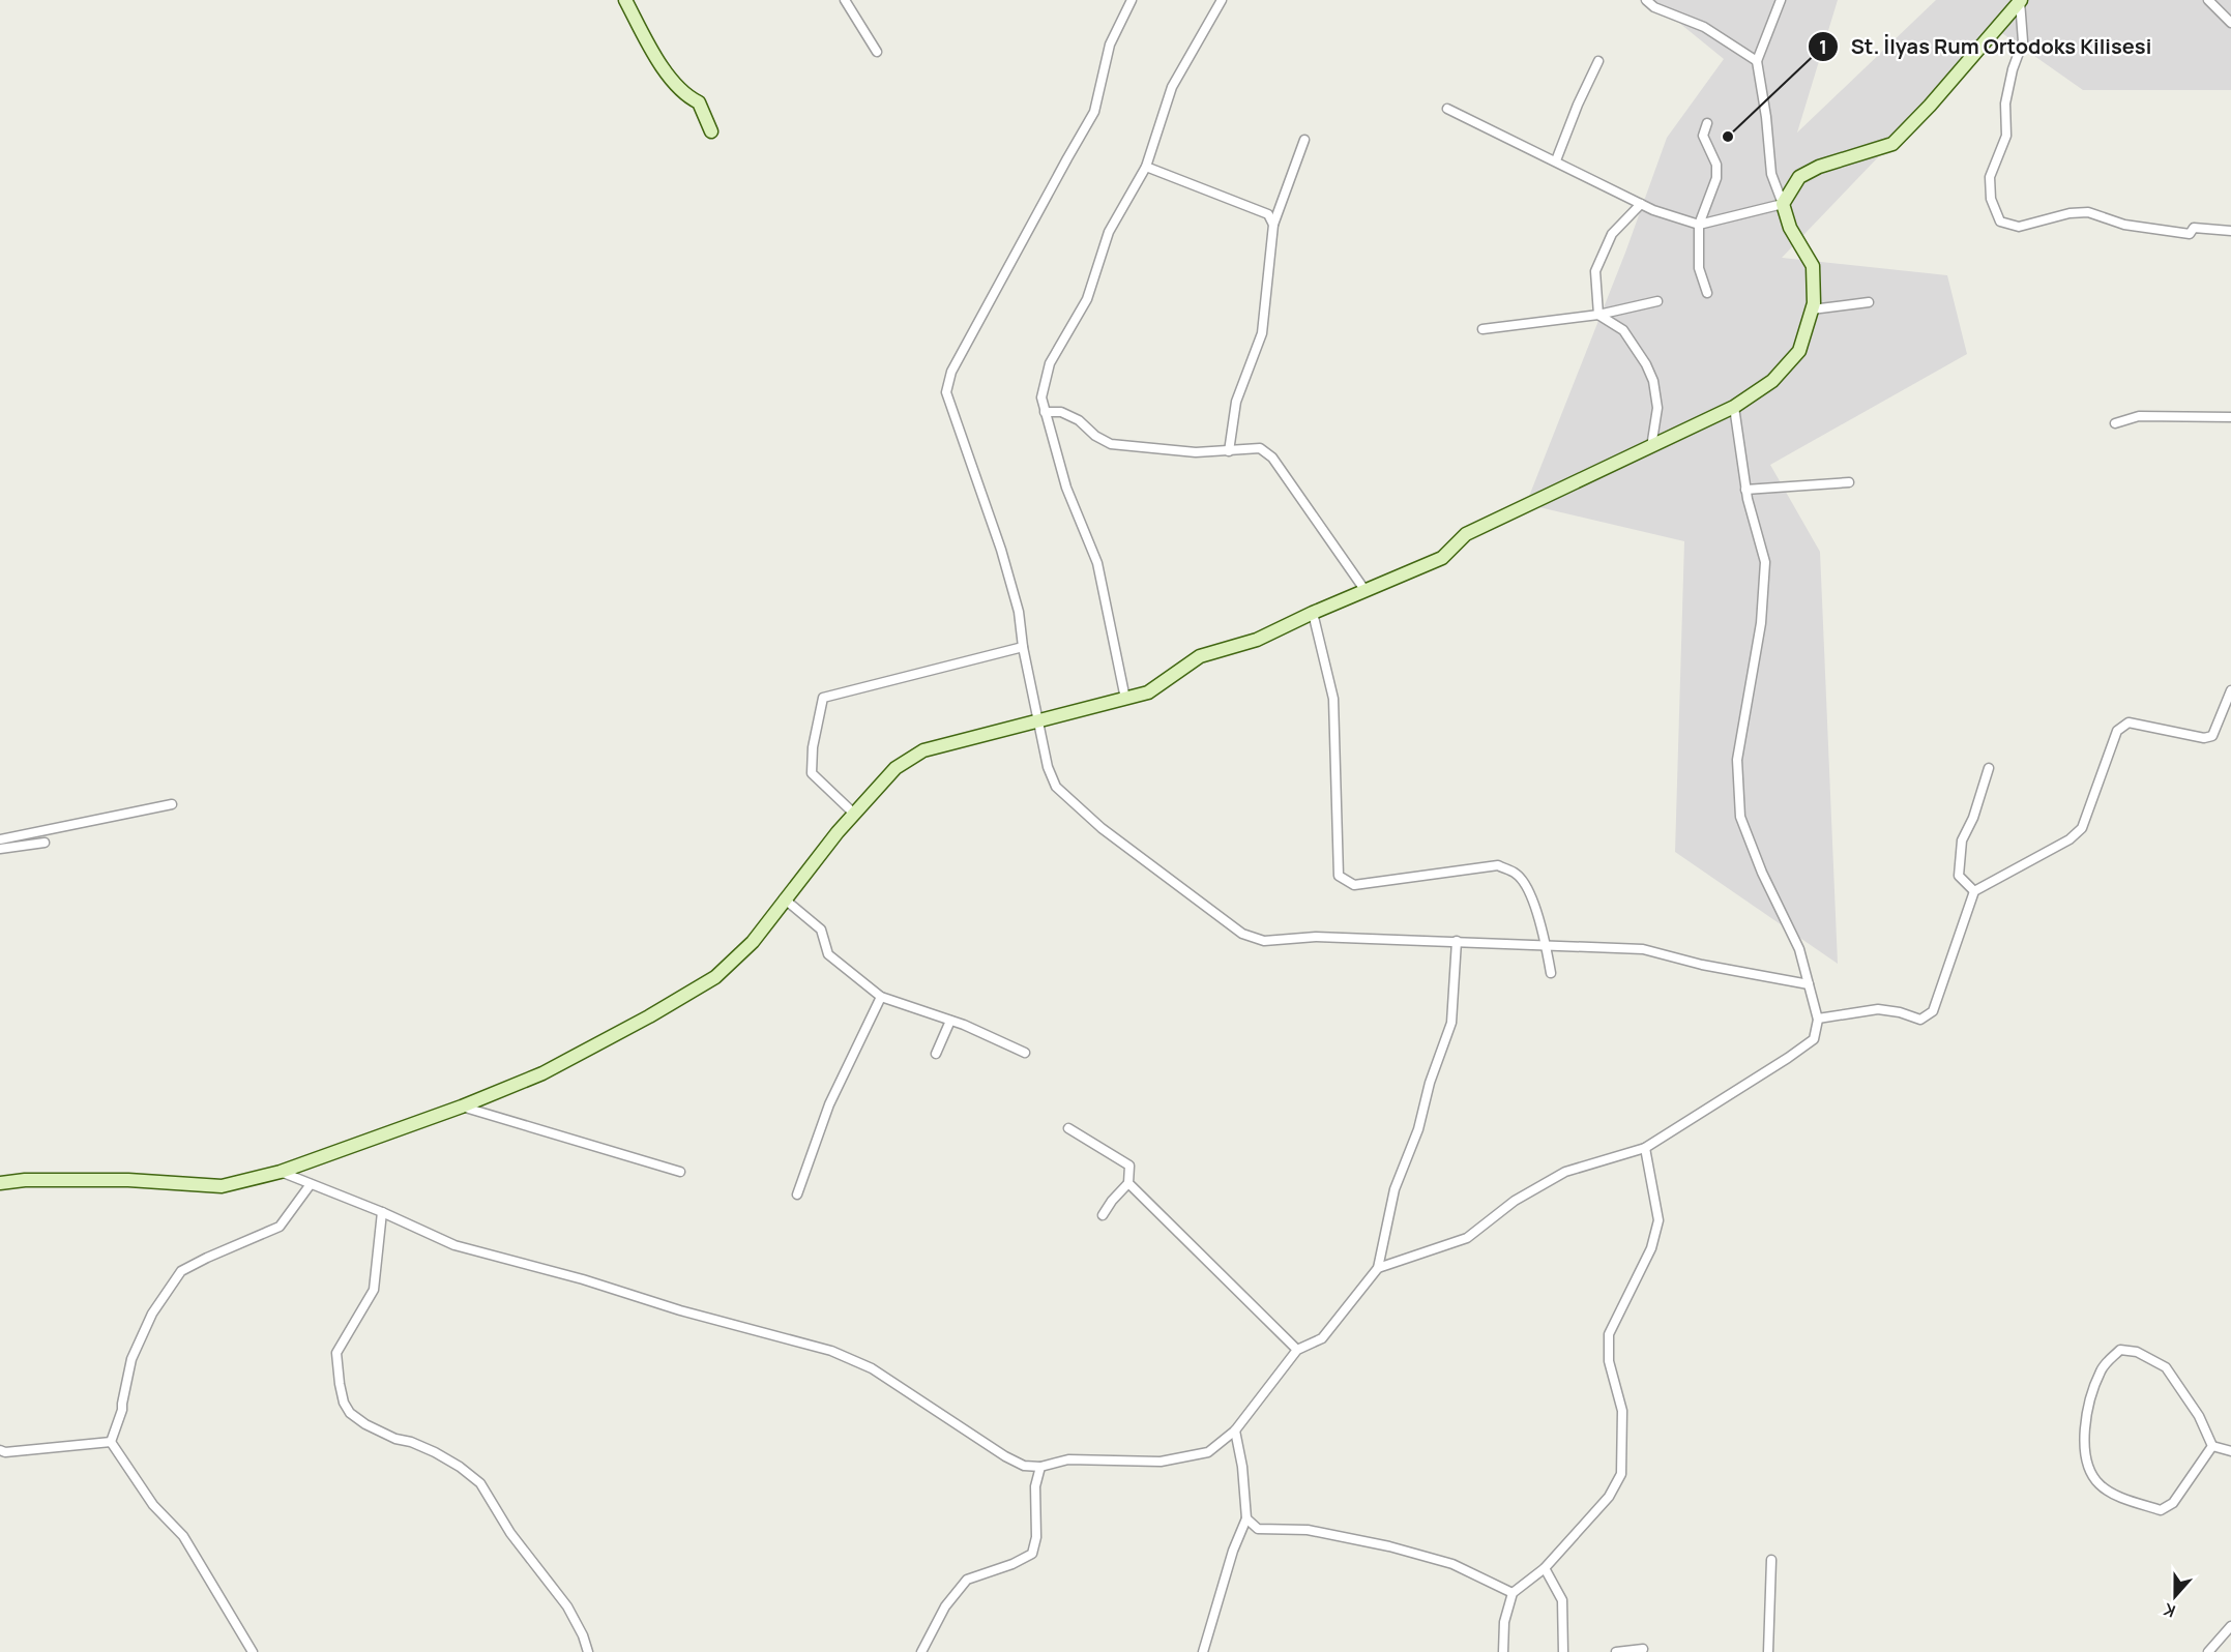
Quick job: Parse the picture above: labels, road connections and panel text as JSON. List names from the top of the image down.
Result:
{
  "places": ["St. İlyas Rum Ortodoks Kilisesi"],
  "north": "bottom"
}
